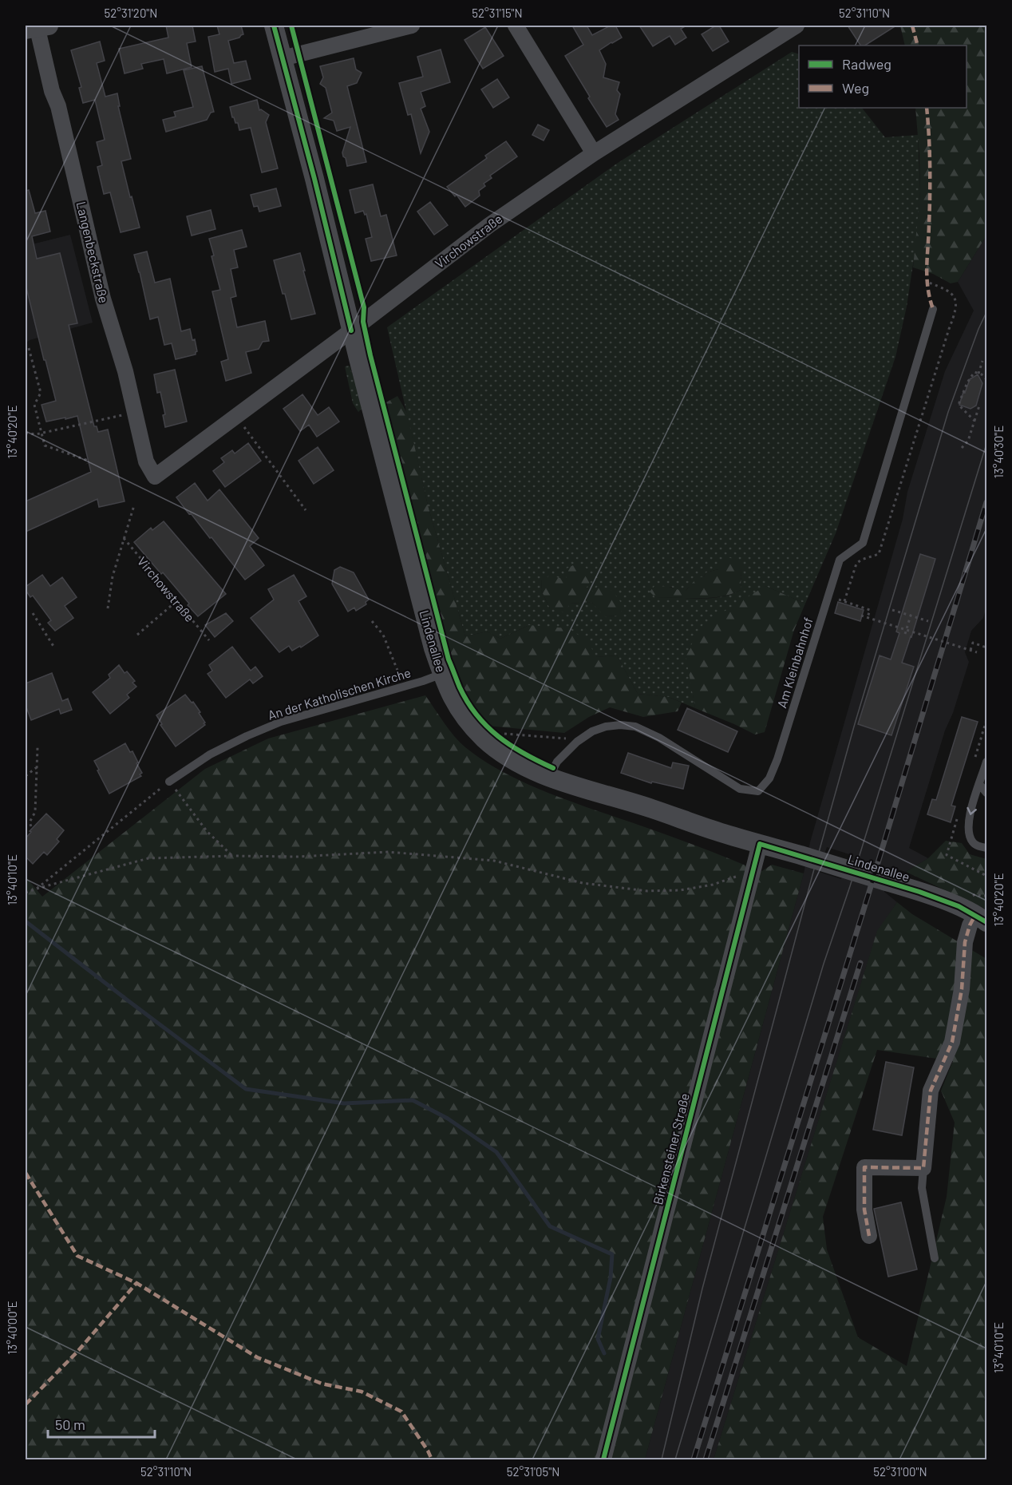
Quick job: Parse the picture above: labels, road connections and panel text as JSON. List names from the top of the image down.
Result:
{
  "streets": {
    "street": [
      "Virchowstraße",
      "Langenbeckstraße",
      "Lindenallee",
      "Birkensteiner Straße"
    ],
    "lane": ["Am Kleinbahnhof", "An der Katholischen Kirche"]
  },
  "crossings": [
    ["Virchowstraße", "Langenbeckstraße"],
    ["Virchowstraße", "Lindenallee"],
    ["Lindenallee", "Am Kleinbahnhof"],
    ["Lindenallee", "An der Katholischen Kirche"],
    ["Lindenallee", "Birkensteiner Straße"]
  ],
  "legend": ["Radweg", "Weg"],
  "scale_bar": "50 m",
  "coordinates": [
    "52°31'20\"N",
    "52°31'15\"N",
    "52°31'10\"N",
    "13°40'20\"E",
    "13°40'30\"E",
    "13°40'10\"E",
    "13°40'00\"E",
    "52°31'05\"N",
    "52°31'00\"N"
  ]
}
